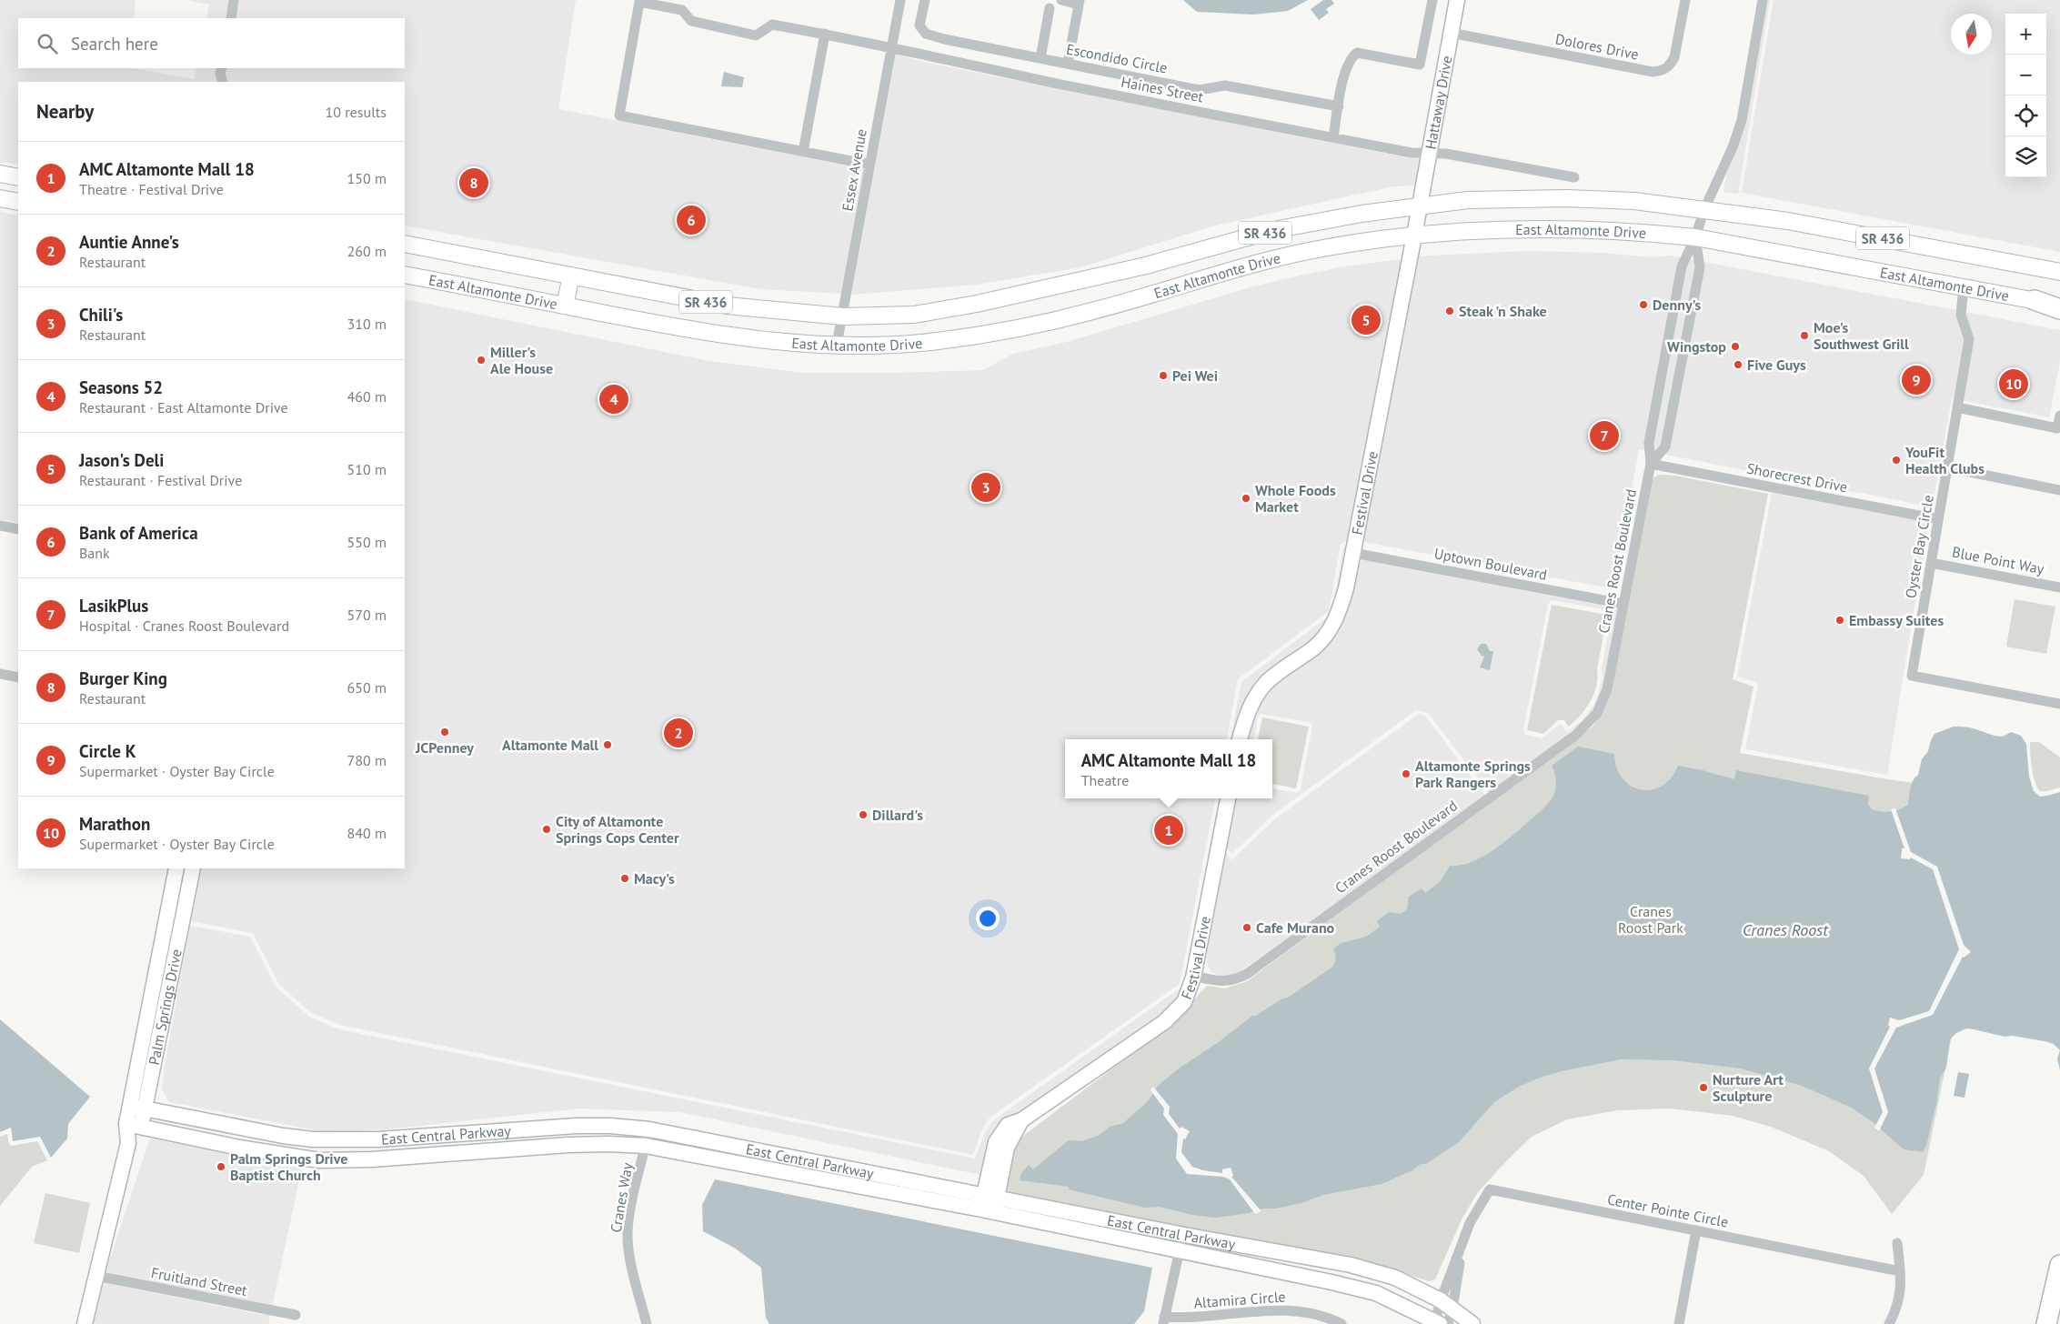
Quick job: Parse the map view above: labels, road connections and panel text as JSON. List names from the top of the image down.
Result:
{
  "streets": {
    "main road": [
      "Hattaway Drive",
      "East Altamonte Drive",
      "SR 436",
      "Festival Drive",
      "Palm Springs Drive",
      "East Central Parkway"
    ],
    "street": [
      "Dolores Drive",
      "Escondido Circle",
      "Haines Street",
      "Essex Avenue",
      "Shorecrest Drive",
      "Oyster Bay Circle",
      "Blue Point Way",
      "Cranes Roost Boulevard",
      "Uptown Boulevard",
      "Cranes Way",
      "Center Pointe Circle",
      "Fruitland Street",
      "Altamira Circle"
    ]
  },
  "crossings": [
    ["Dolores Drive", "Hattaway Drive"],
    ["Haines Street", "Hattaway Drive"],
    ["Haines Street", "Essex Avenue"],
    ["Hattaway Drive", "East Altamonte Drive"],
    ["Hattaway Drive", "Festival Drive"],
    ["Essex Avenue", "East Altamonte Drive"],
    ["Essex Avenue", "SR 436"],
    ["East Altamonte Drive", "SR 436"],
    ["East Altamonte Drive", "Festival Drive"],
    ["East Altamonte Drive", "Oyster Bay Circle"],
    ["East Altamonte Drive", "Cranes Roost Boulevard"],
    ["Shorecrest Drive", "Oyster Bay Circle"],
    ["Shorecrest Drive", "Cranes Roost Boulevard"],
    ["Festival Drive", "Cranes Roost Boulevard"],
    ["Festival Drive", "Uptown Boulevard"],
    ["Festival Drive", "East Central Parkway"],
    ["Oyster Bay Circle", "Blue Point Way"],
    ["Cranes Roost Boulevard", "Uptown Boulevard"],
    ["Palm Springs Drive", "East Central Parkway"],
    ["Palm Springs Drive", "Fruitland Street"],
    ["East Central Parkway", "Cranes Way"],
    ["East Central Parkway", "Center Pointe Circle"],
    ["East Central Parkway", "Altamira Circle"]
  ],
  "water": ["Cranes Roost"],
  "parks": ["Cranes Roost Park"],
  "places": [
    "Denny's",
    "Steak 'n Shake",
    "Moe's Southwest Grill",
    "Wingstop",
    "Miller's Ale House",
    "Five Guys",
    "Pei Wei",
    "YouFit Health Clubs",
    "Whole Foods Market",
    "Embassy Suites",
    "JCPenney",
    "Altamonte Mall",
    "Altamonte Springs Park Rangers",
    "Dillard's",
    "City of Altamonte Springs Cops Center",
    "Macy's",
    "Cafe Murano",
    "Nurture Art Sculpture",
    "Palm Springs Drive Baptist Church"
  ],
  "north": "bottom",
  "page": {
    "map_buttons": ["+", "−"],
    "search": "Search here",
    "heading": ["Nearby", "10 results"],
    "list": [
      {
        "mark": "1",
        "name": "AMC Altamonte Mall 18",
        "note": "Theatre · Festival Drive",
        "value": "150 m"
      },
      {
        "mark": "2",
        "name": "Auntie Anne's",
        "note": "Restaurant",
        "value": "260 m"
      },
      {
        "mark": "3",
        "name": "Chili's",
        "note": "Restaurant",
        "value": "310 m"
      },
      {
        "mark": "4",
        "name": "Seasons 52",
        "note": "Restaurant · East Altamonte Drive",
        "value": "460 m"
      },
      {
        "mark": "5",
        "name": "Jason's Deli",
        "note": "Restaurant · Festival Drive",
        "value": "510 m"
      },
      {
        "mark": "6",
        "name": "Bank of America",
        "note": "Bank",
        "value": "550 m"
      },
      {
        "mark": "7",
        "name": "LasikPlus",
        "note": "Hospital · Cranes Roost Boulevard",
        "value": "570 m"
      },
      {
        "mark": "8",
        "name": "Burger King",
        "note": "Restaurant",
        "value": "650 m"
      },
      {
        "mark": "9",
        "name": "Circle K",
        "note": "Supermarket · Oyster Bay Circle",
        "value": "780 m"
      },
      {
        "mark": "10",
        "name": "Marathon",
        "note": "Supermarket · Oyster Bay Circle",
        "value": "840 m"
      }
    ],
    "pins": [
      "8",
      "6",
      "5",
      "9",
      "10",
      "4",
      "7",
      "3",
      "2",
      "1"
    ],
    "popup": ["AMC Altamonte Mall 18", "Theatre"]
  }
}
